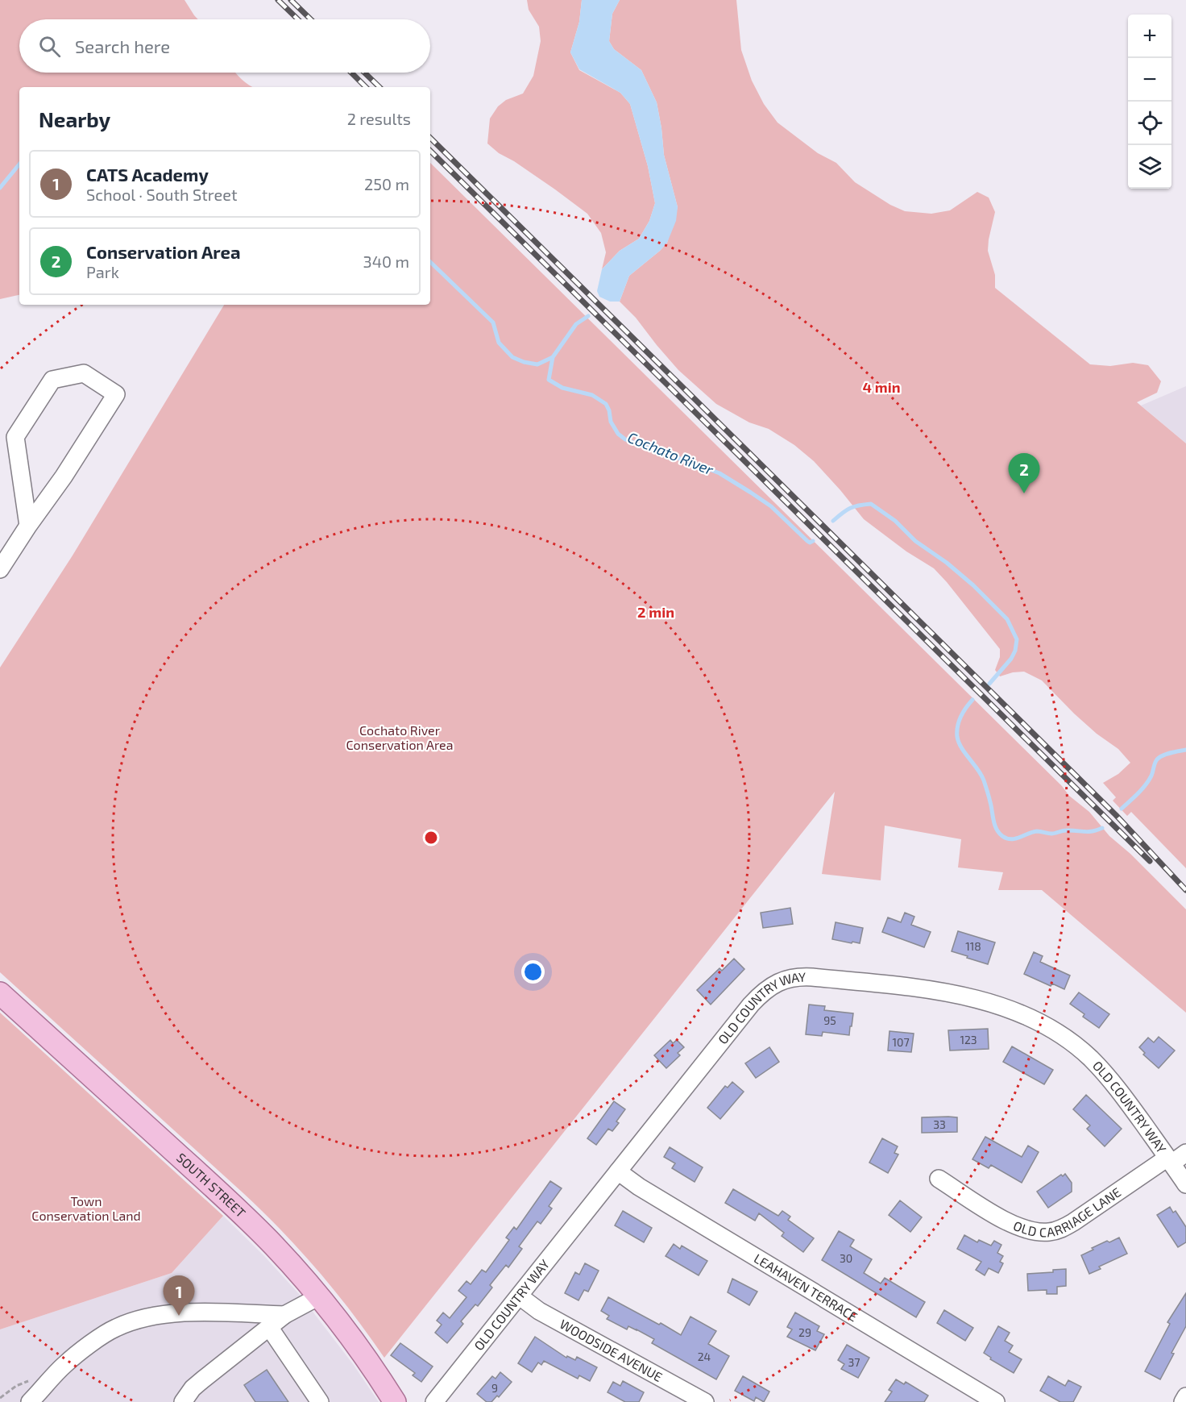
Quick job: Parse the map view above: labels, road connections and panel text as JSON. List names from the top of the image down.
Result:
{
  "streets": {
    "main road": ["SOUTH STREET"],
    "street": [
      "OLD COUNTRY WAY",
      "OLD CARRIAGE LANE",
      "LEAHAVEN TERRACE",
      "WOODSIDE AVENUE"
    ]
  },
  "crossings": [
    ["OLD COUNTRY WAY", "OLD CARRIAGE LANE"],
    ["OLD COUNTRY WAY", "LEAHAVEN TERRACE"],
    ["OLD COUNTRY WAY", "WOODSIDE AVENUE"]
  ],
  "water": ["Cochato River"],
  "parks": ["Cochato River Conservation Area", "Town Conservation Land"],
  "house_numbers": [
    "118",
    "95",
    "123",
    "107",
    "33",
    "30",
    "29",
    "24",
    "37",
    "9"
  ],
  "page": {
    "map_buttons": ["+", "−"],
    "search": "Search here",
    "heading": ["Nearby", "2 results"],
    "list": [
      {
        "mark": "1",
        "name": "CATS Academy",
        "note": "School · South Street",
        "value": "250 m"
      },
      {
        "mark": "2",
        "name": "Conservation Area",
        "note": "Park",
        "value": "340 m"
      }
    ],
    "pins": ["2", "1"]
  },
  "rings": ["4 min", "2 min"]
}
